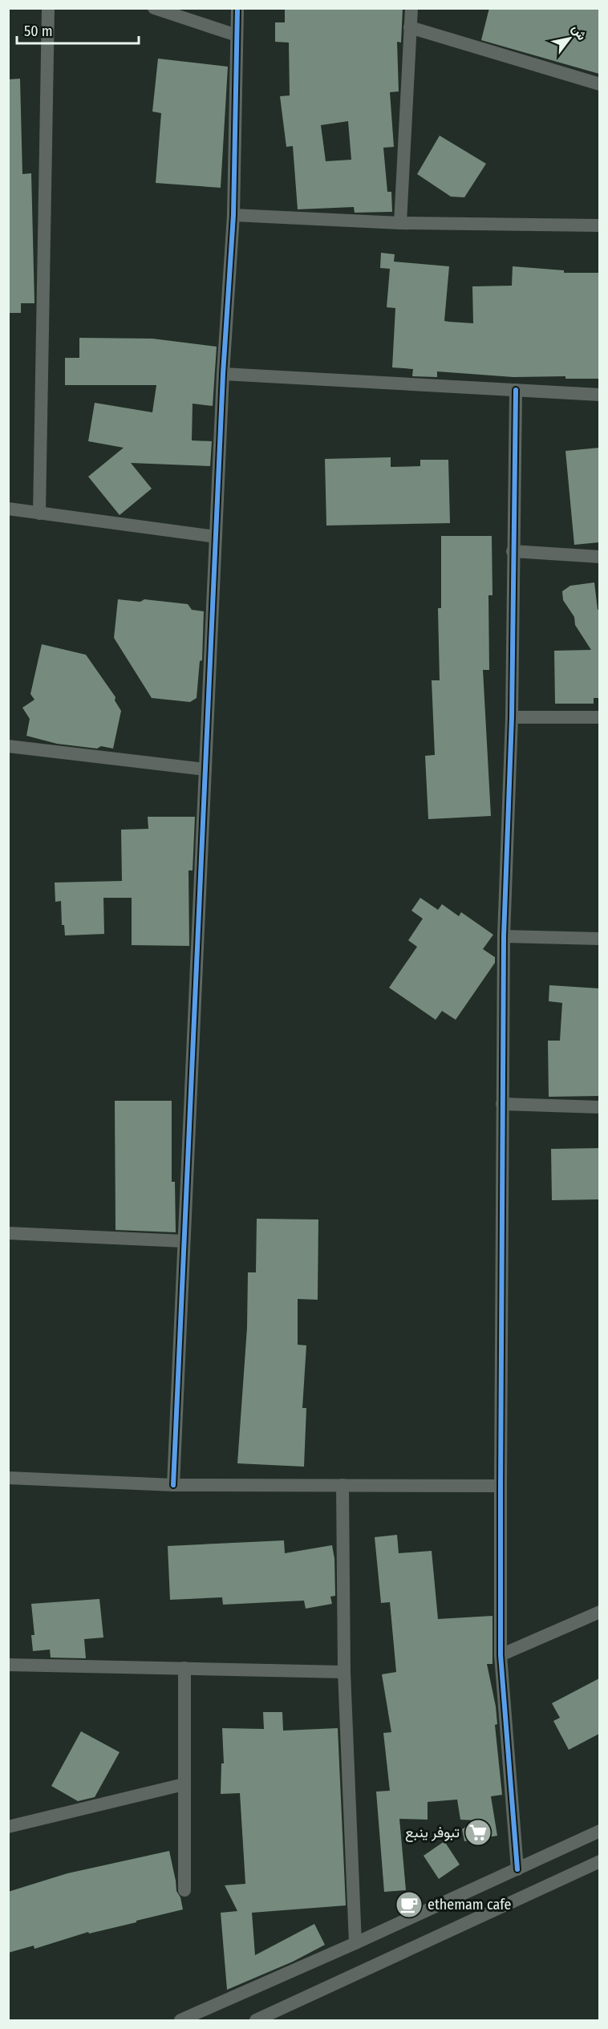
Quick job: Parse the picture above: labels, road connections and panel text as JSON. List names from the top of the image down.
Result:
{
  "places": {
    "supermarket": ["تبوفر ينبع"],
    "cafe": ["ethemam cafe"]
  },
  "scale_bar": "50 m",
  "north": "top right"
}
